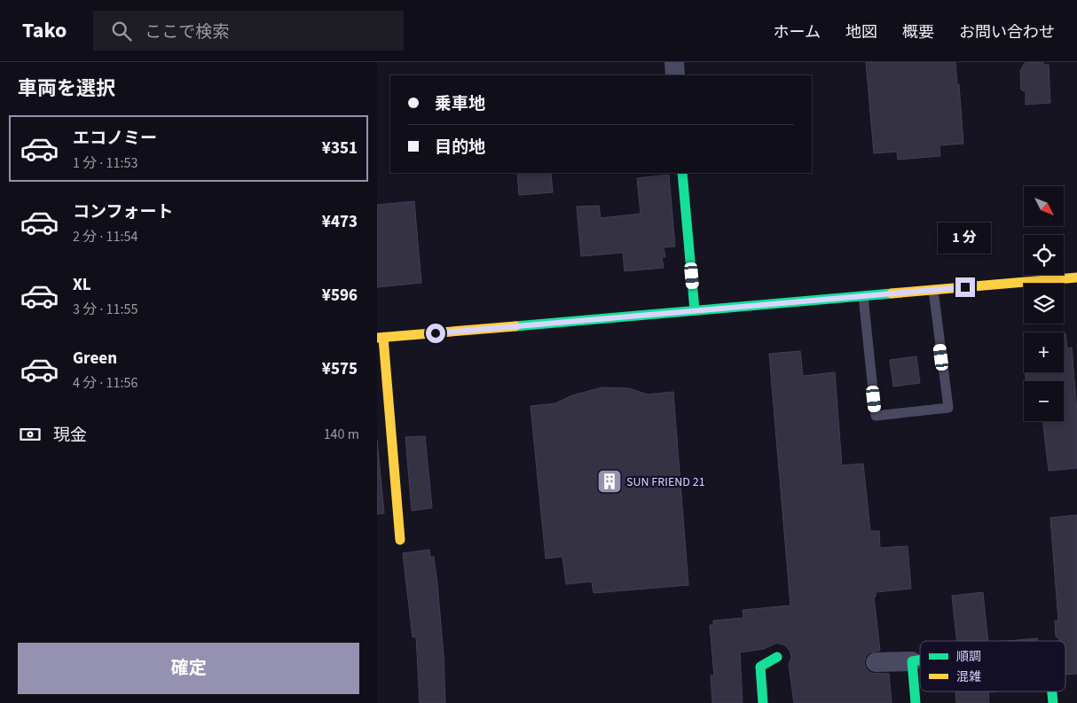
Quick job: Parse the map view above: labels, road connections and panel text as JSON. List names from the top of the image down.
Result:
{
  "places": {
    "building": ["SUN FRIEND 21"]
  },
  "legend": ["順調", "混雑"],
  "north": "bottom right",
  "page": {
    "header": "Tako",
    "search": "ここで検索",
    "nav": [
      "ホーム",
      "地図",
      "概要",
      "お問い合わせ"
    ],
    "heading": "車両を選択",
    "banner": ["乗車地", "目的地"],
    "list": [
      {
        "name": "エコノミー",
        "note": "1 分 · 11:53",
        "value": "¥351"
      },
      {
        "name": "コンフォート",
        "note": "2 分 · 11:54",
        "value": "¥473"
      },
      {
        "name": "XL",
        "note": "3 分 · 11:55",
        "value": "¥596"
      },
      {
        "name": "Green",
        "note": "4 分 · 11:56",
        "value": "¥575"
      }
    ],
    "map_buttons": ["+", "−"],
    "bubble": "1 分",
    "pay": ["現金", "140 m"],
    "buttons": "確定"
  }
}
